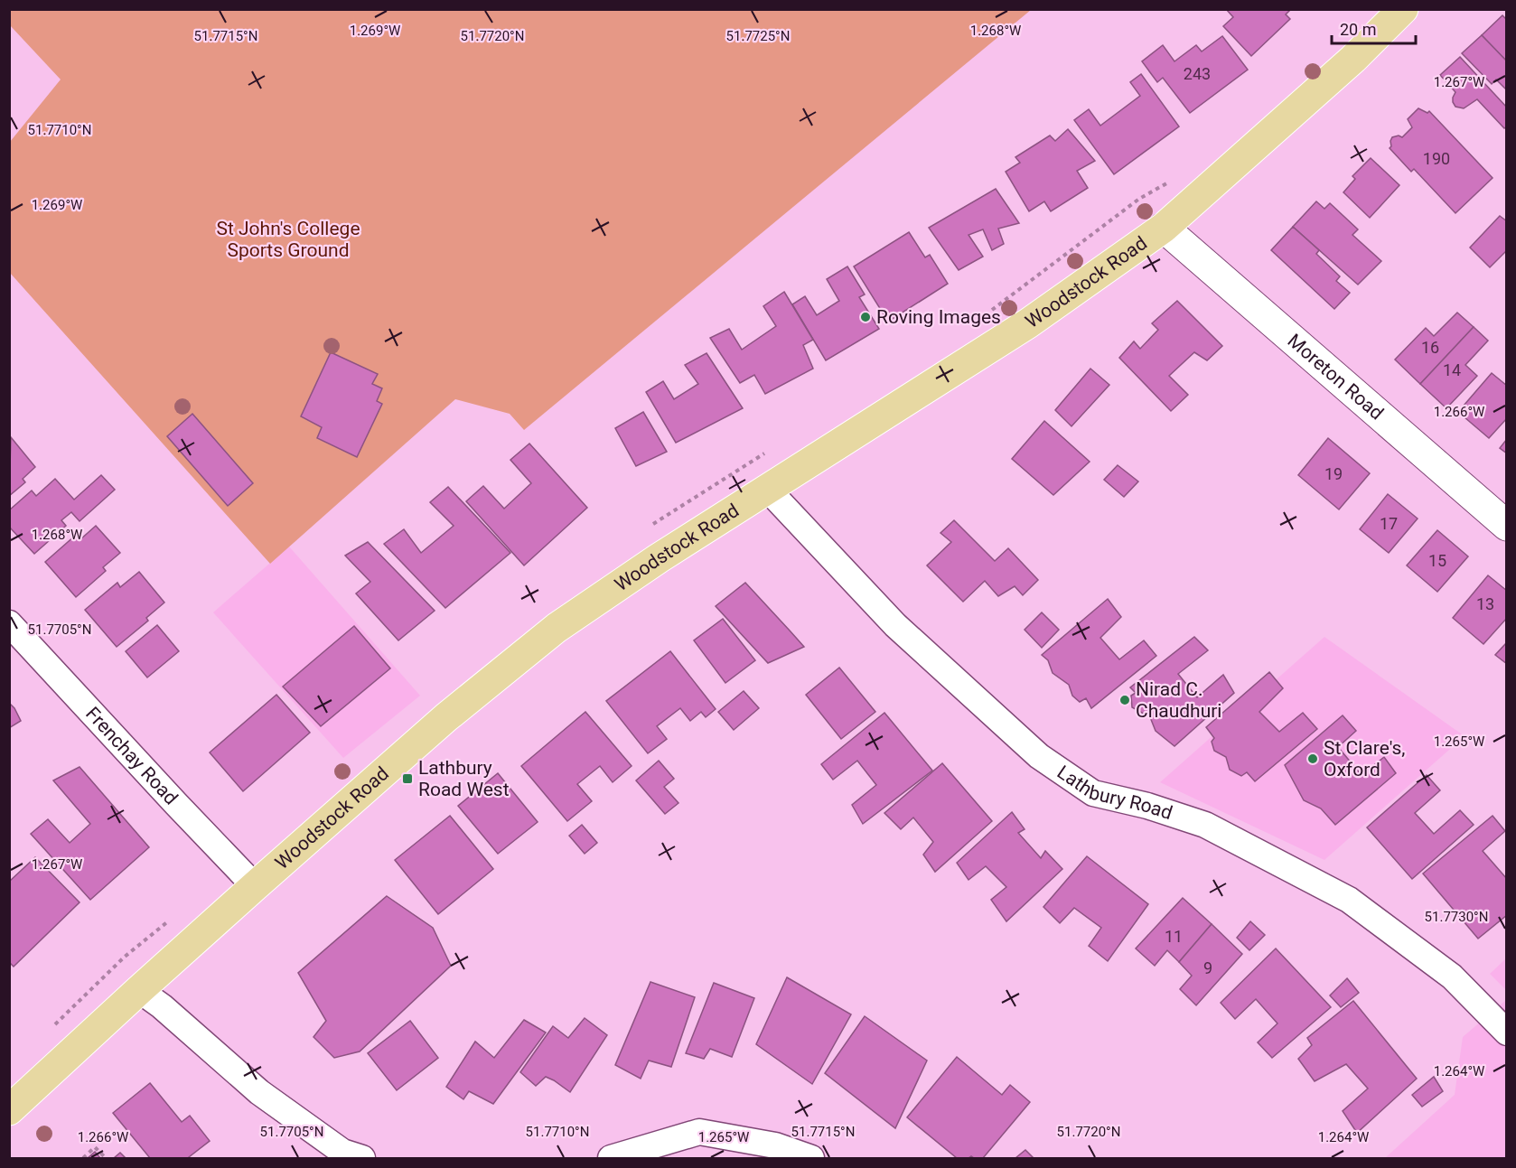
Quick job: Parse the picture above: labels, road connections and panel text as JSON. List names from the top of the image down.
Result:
{
  "streets": {
    "main road": ["Woodstock Road", "Moreton Road"],
    "street": ["Frenchay Road", "Lathbury Road"]
  },
  "crossings": [
    ["Woodstock Road", "Moreton Road"],
    ["Woodstock Road", "Frenchay Road"],
    ["Woodstock Road", "Lathbury Road"]
  ],
  "parks": ["St John's College Sports Ground"],
  "places": {
    "other": ["Roving Images", "Nirad C. Chaudhuri", "St Clare's, Oxford"],
    "transit": ["Lathbury Road West"]
  },
  "house_numbers": [
    "243",
    "190",
    "16",
    "14",
    "19",
    "17",
    "15",
    "13",
    "11",
    "9"
  ],
  "scale_bar": "20 m",
  "coordinates": [
    "1.269°W",
    "1.268°W",
    "51.7715°N",
    "51.7720°N",
    "51.7725°N",
    "1.267°W",
    "51.7710°N",
    "1.266°W",
    "51.7705°N",
    "1.265°W",
    "51.7730°N",
    "1.264°W"
  ]
}
